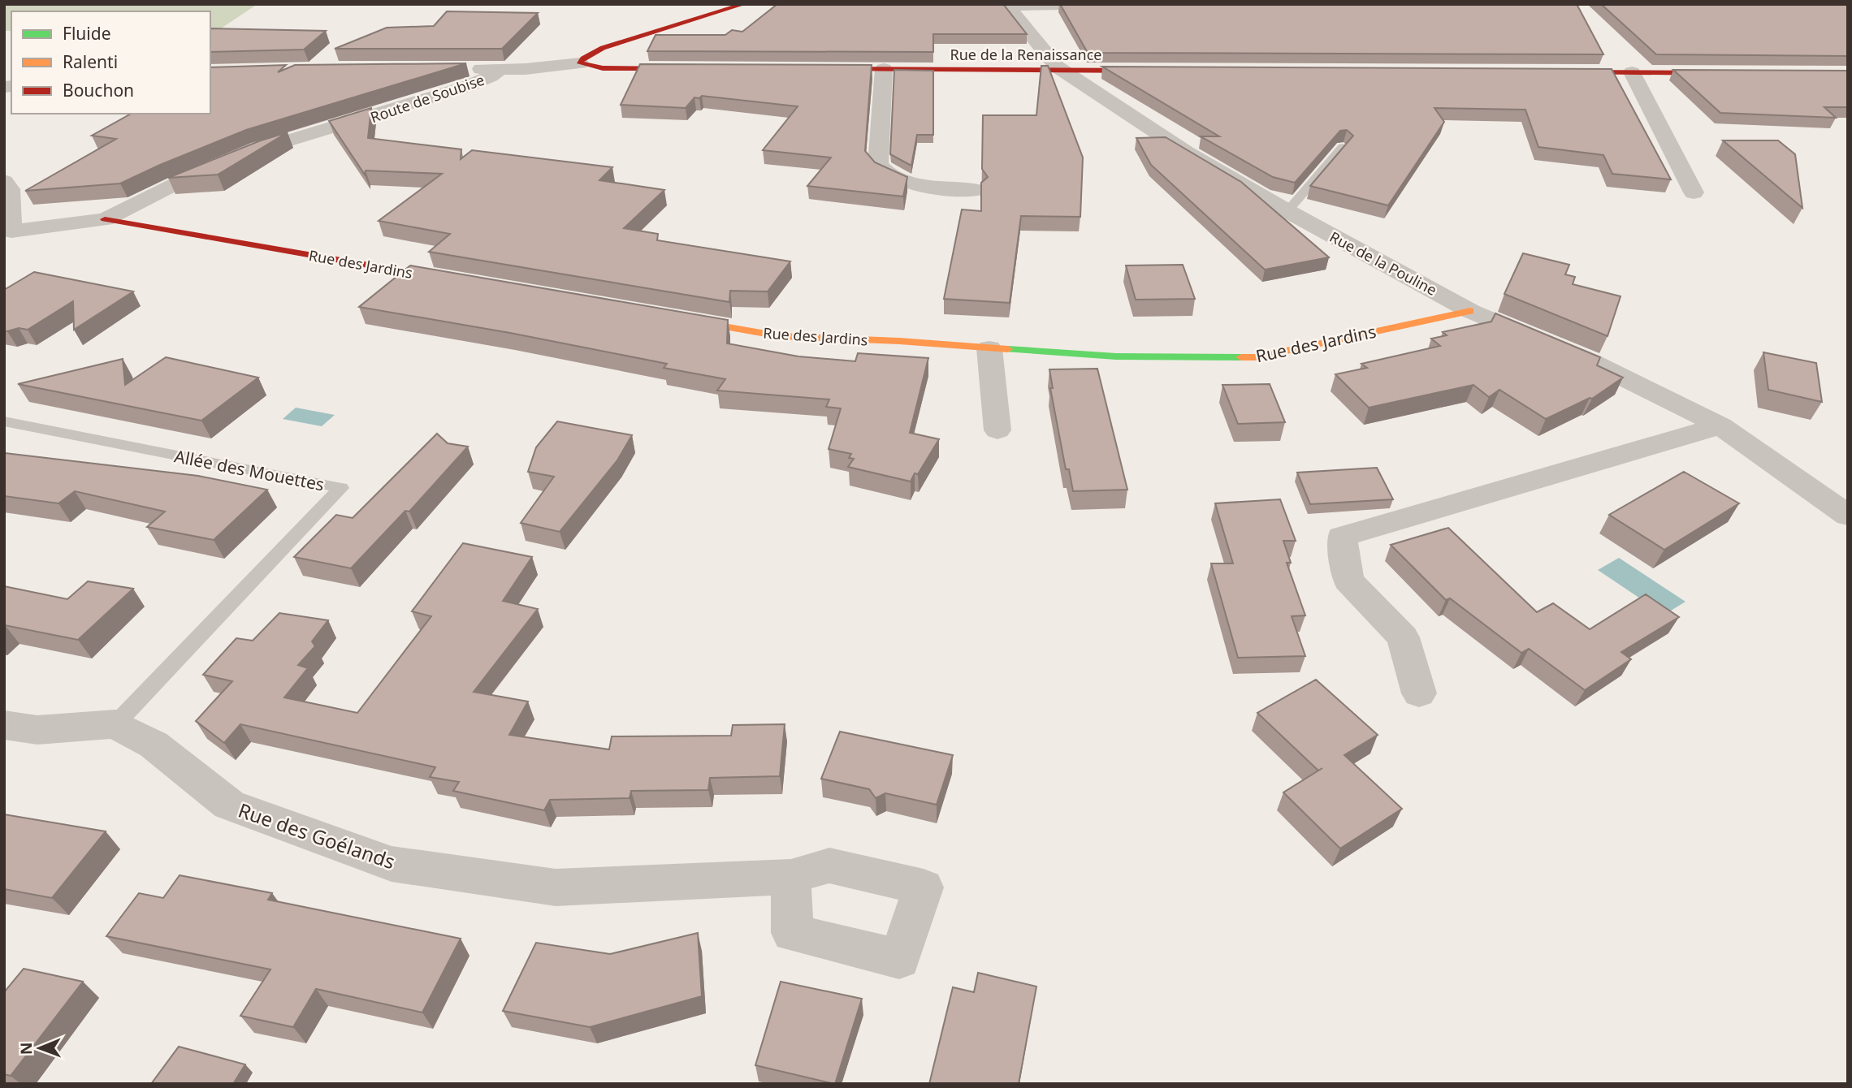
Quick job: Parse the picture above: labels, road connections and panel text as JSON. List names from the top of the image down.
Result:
{
  "streets": {
    "street": [
      "Rue de la Renaissance",
      "Route de Soubise",
      "Rue de la Pouline",
      "Rue des Jardins",
      "Rue des Goélands"
    ],
    "lane": ["Allée des Mouettes"]
  },
  "crossings": [
    ["Rue de la Renaissance", "Rue de la Pouline"],
    ["Route de Soubise", "Rue des Jardins"],
    ["Rue de la Pouline", "Rue des Jardins"],
    ["Allée des Mouettes", "Rue des Goélands"]
  ],
  "legend": ["Fluide", "Ralenti", "Bouchon"],
  "north": "left"
}
